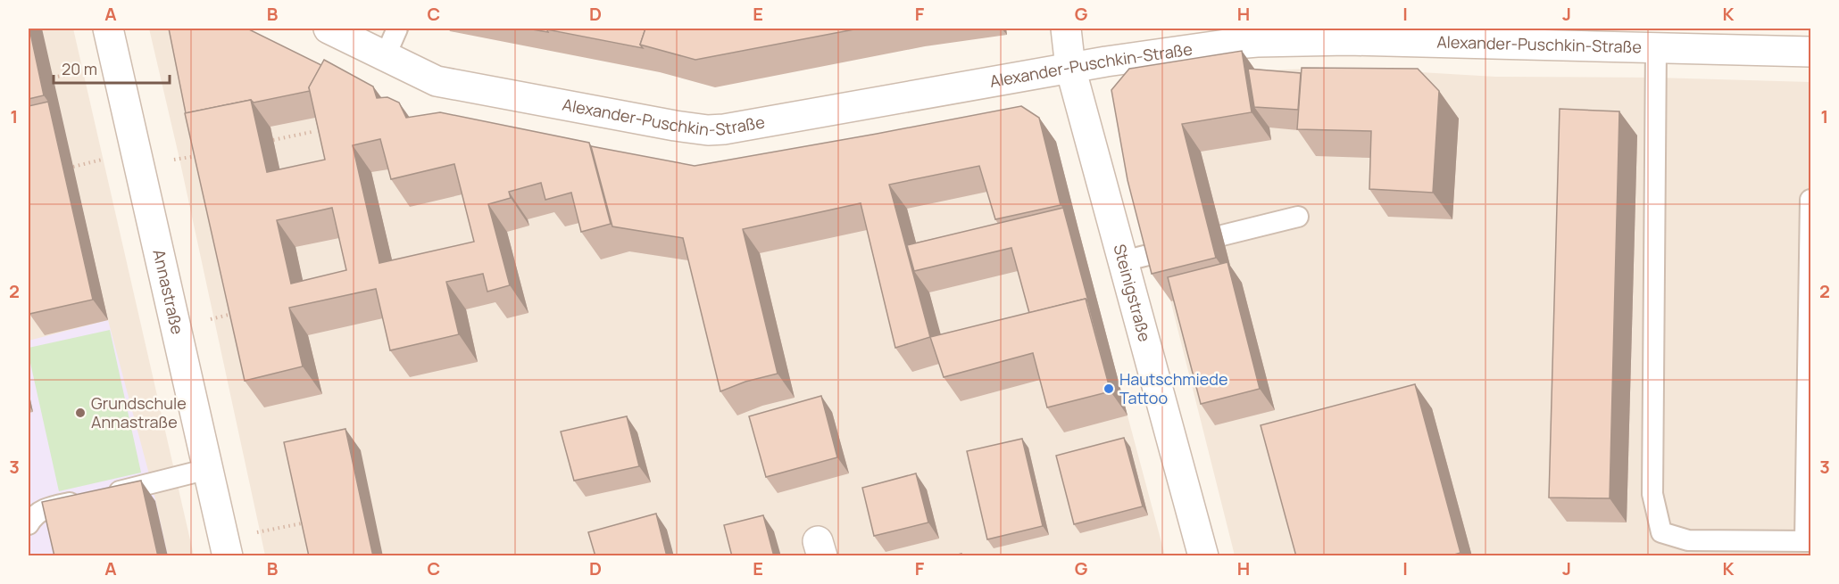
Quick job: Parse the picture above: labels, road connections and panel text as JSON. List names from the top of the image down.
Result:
{
  "streets": {
    "street": ["Alexander-Puschkin-Straße", "Annastraße", "Steinigstraße"]
  },
  "crossings": [
    ["Alexander-Puschkin-Straße", "Steinigstraße"]
  ],
  "places": ["Hautschmiede Tattoo", "Grundschule Annastraße"],
  "scale_bar": "20 m",
  "grid": {
    "columns": [
      "A",
      "B",
      "C",
      "D",
      "E",
      "F",
      "G",
      "H",
      "I",
      "J",
      "K"
    ],
    "rows": ["1", "2", "3"]
  }
}
